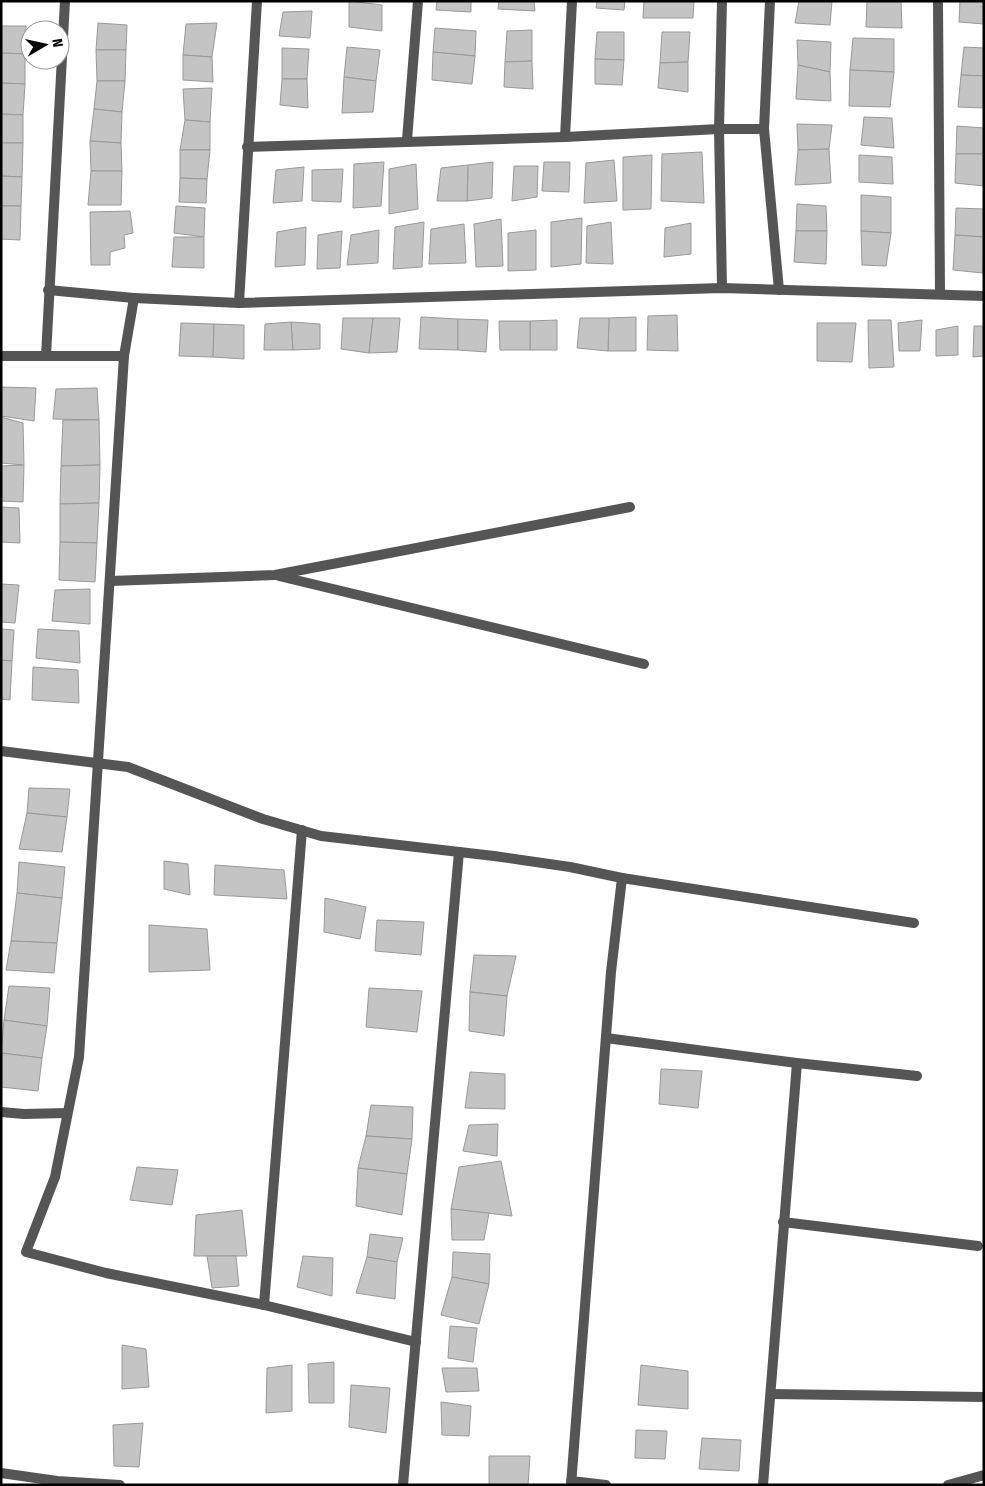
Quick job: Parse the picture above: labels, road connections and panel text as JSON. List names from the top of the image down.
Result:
{
  "north": "right"
}
